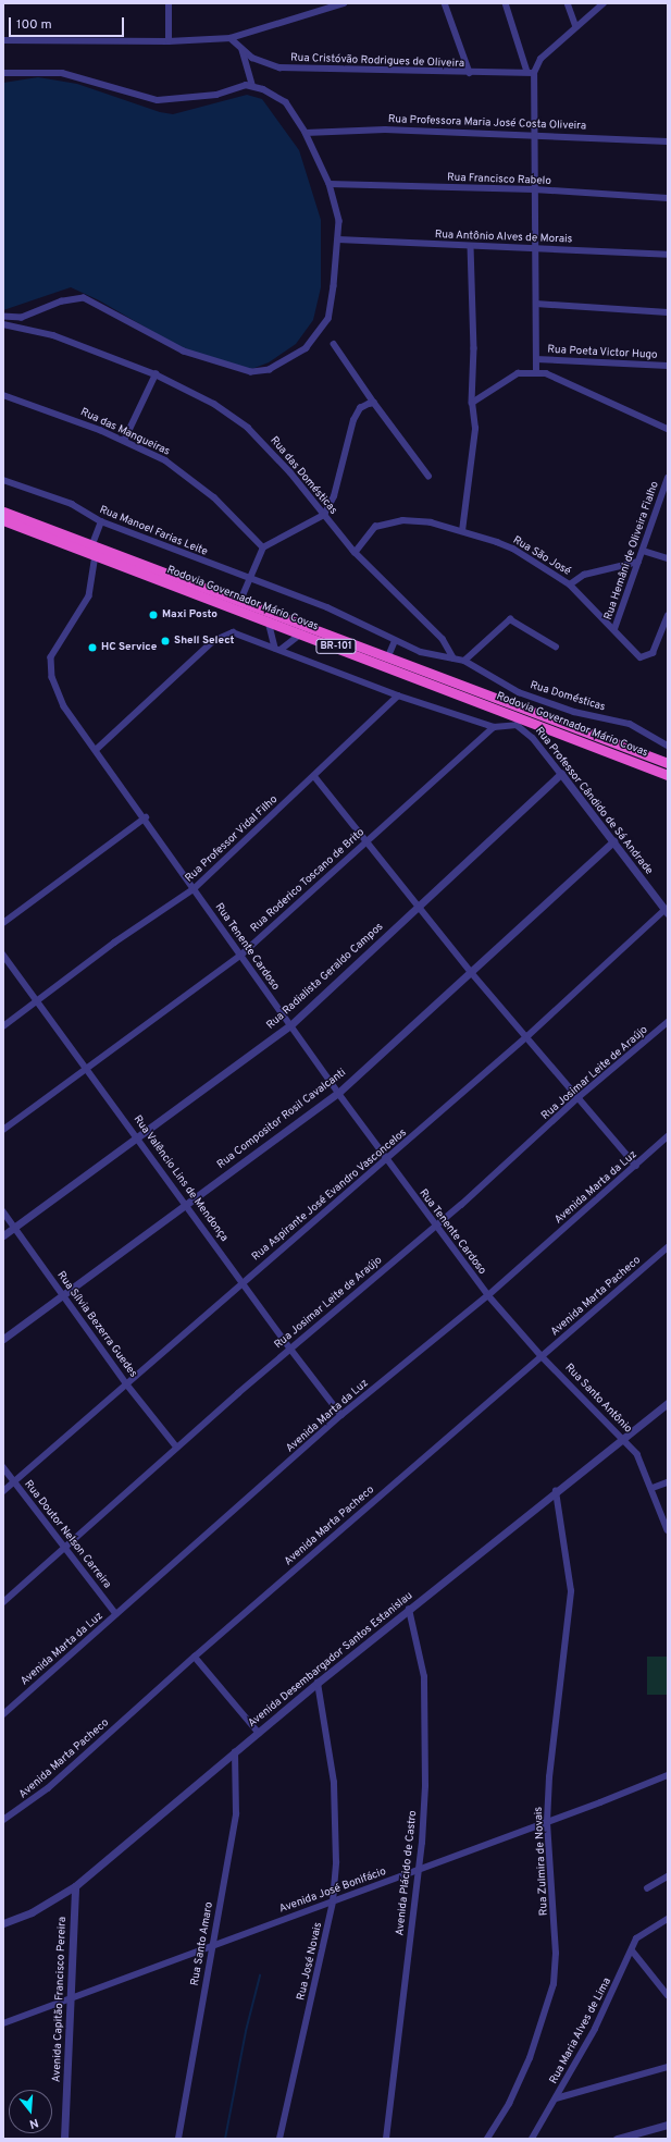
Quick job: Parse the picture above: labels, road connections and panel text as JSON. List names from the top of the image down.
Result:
{
  "streets": {
    "highway": ["Rodovia Governador Mário Covas", "BR-101"],
    "street": [
      "Rua Cristóvão Rodrigues de Oliveira",
      "Rua Professora Maria José Costa Oliveira",
      "Rua Francisco Rabelo",
      "Rua Antônio Alves de Morais",
      "Rua Poeta Victor Hugo",
      "Rua das Mangueiras",
      "Rua das Domésticas",
      "Rua Manoel Farias Leite",
      "Rua Hemâni de Oliveira Fialho",
      "Rua São José",
      "Rua Domésticas",
      "Rua Professor Cândido de Sá Andrade",
      "Rua Professor Vidal Filho",
      "Rua Roderico Toscano de Brito",
      "Rua Tenente Cardoso",
      "Rua Radialista Geraldo Campos",
      "Rua Josimar Leite de Araújo",
      "Rua Compositor Rosil Cavalcanti",
      "Rua Valêncio Lins de Mendonça",
      "Avenida Marta da Luz",
      "Rua Aspirante José Evandro Vasconcelos",
      "Avenida Marta Pacheco",
      "Rua Sílvia Bezerra Guedes",
      "Rua Santo Antônio",
      "Rua Doutor Nelson Carreira",
      "Avenida Desembargador Santos Estanislau",
      "Rua Zulmira de Novais",
      "Avenida Plácido de Castro",
      "Avenida José Bonifácio",
      "Rua Santo Amaro",
      "Rua José Novais",
      "Avenida Capitão Francisco Pereira",
      "Rua Maria Alves de Lima"
    ]
  },
  "crossings": [
    ["Rua das Domésticas", "Rua Manoel Farias Leite"],
    ["Rua das Domésticas", "Rua São José"],
    ["Rua Manoel Farias Leite", "Rua Domésticas"],
    ["Rua Hemâni de Oliveira Fialho", "Rua São José"],
    ["Rodovia Governador Mário Covas", "Rua Professor Cândido de Sá Andrade"],
    ["Rodovia Governador Mário Covas", "Rua Tenente Cardoso"],
    ["Rua Professor Cândido de Sá Andrade", "Rua Radialista Geraldo Campos"],
    ["Rua Professor Cândido de Sá Andrade", "Rua Compositor Rosil Cavalcanti"],
    ["Rua Professor Cândido de Sá Andrade", "Rua Aspirante José Evandro Vasconcelos"],
    ["Rua Professor Vidal Filho", "Rua Tenente Cardoso"],
    ["Rua Professor Vidal Filho", "Rua Valêncio Lins de Mendonça"],
    ["Rua Roderico Toscano de Brito", "Rua Tenente Cardoso"],
    ["Rua Roderico Toscano de Brito", "Rua Valêncio Lins de Mendonça"],
    ["Rua Tenente Cardoso", "Rua Radialista Geraldo Campos"],
    ["Rua Tenente Cardoso", "Rua Josimar Leite de Araújo"],
    ["Rua Tenente Cardoso", "Rua Compositor Rosil Cavalcanti"],
    ["Rua Tenente Cardoso", "Avenida Marta da Luz"],
    ["Rua Tenente Cardoso", "Rua Aspirante José Evandro Vasconcelos"],
    ["Rua Tenente Cardoso", "Rua Santo Antônio"],
    ["Rua Radialista Geraldo Campos", "Rua Valêncio Lins de Mendonça"],
    ["Rua Radialista Geraldo Campos", "Rua Sílvia Bezerra Guedes"],
    ["Rua Josimar Leite de Araújo", "Rua Valêncio Lins de Mendonça"],
    ["Rua Josimar Leite de Araújo", "Rua Sílvia Bezerra Guedes"],
    ["Rua Josimar Leite de Araújo", "Rua Doutor Nelson Carreira"],
    ["Rua Compositor Rosil Cavalcanti", "Rua Valêncio Lins de Mendonça"],
    ["Rua Compositor Rosil Cavalcanti", "Rua Sílvia Bezerra Guedes"],
    ["Rua Valêncio Lins de Mendonça", "Avenida Marta da Luz"],
    ["Rua Valêncio Lins de Mendonça", "Rua Aspirante José Evandro Vasconcelos"],
    ["Avenida Marta da Luz", "Rua Santo Antônio"],
    ["Avenida Marta da Luz", "Rua Doutor Nelson Carreira"],
    ["Rua Aspirante José Evandro Vasconcelos", "Rua Sílvia Bezerra Guedes"],
    ["Rua Aspirante José Evandro Vasconcelos", "Rua Doutor Nelson Carreira"],
    ["Avenida Marta Pacheco", "Rua Santo Antônio"],
    ["Rua Santo Antônio", "Avenida Desembargador Santos Estanislau"],
    ["Avenida Desembargador Santos Estanislau", "Rua Zulmira de Novais"],
    ["Avenida Desembargador Santos Estanislau", "Avenida Plácido de Castro"],
    ["Avenida Desembargador Santos Estanislau", "Rua Santo Amaro"],
    ["Avenida Desembargador Santos Estanislau", "Rua José Novais"],
    ["Avenida Desembargador Santos Estanislau", "Avenida Capitão Francisco Pereira"],
    ["Rua Zulmira de Novais", "Avenida José Bonifácio"],
    ["Avenida Plácido de Castro", "Avenida José Bonifácio"],
    ["Avenida José Bonifácio", "Rua Santo Amaro"],
    ["Avenida José Bonifácio", "Rua José Novais"],
    ["Avenida José Bonifácio", "Avenida Capitão Francisco Pereira"]
  ],
  "places": ["Maxi Posto", "Shell Select", "HC Service"],
  "scale_bar": "100 m",
  "north": "bottom"
}
